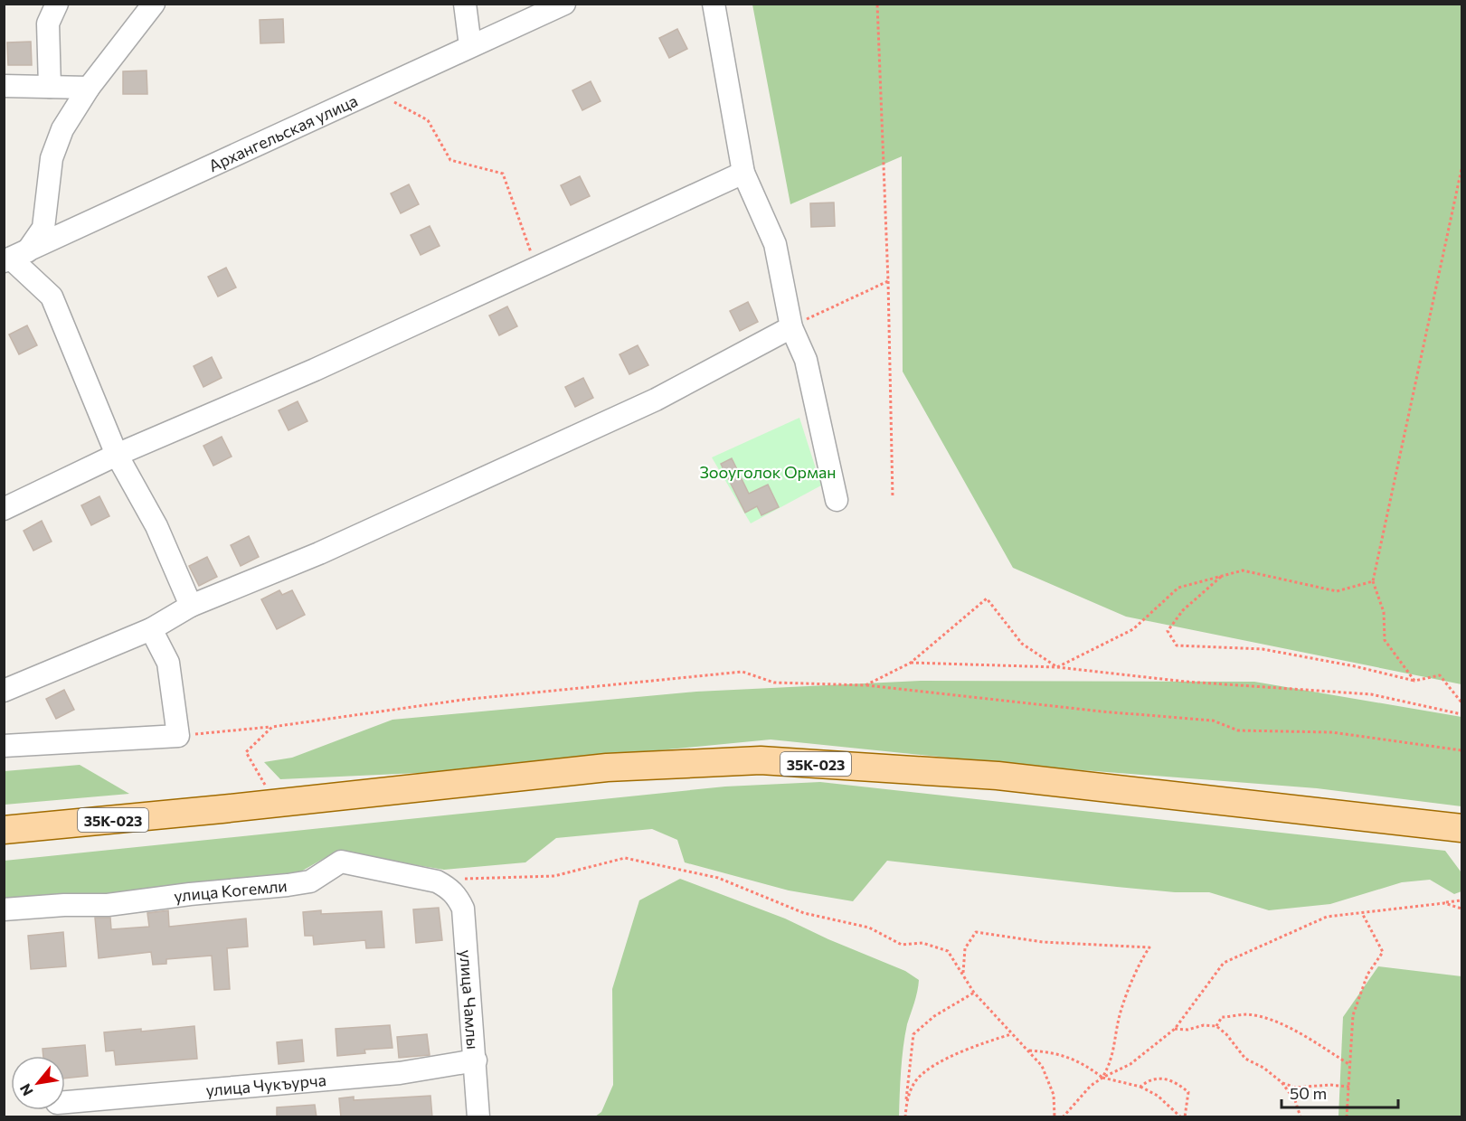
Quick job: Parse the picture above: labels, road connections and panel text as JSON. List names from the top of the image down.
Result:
{
  "streets": {
    "main road": ["35К-023"],
    "street": [
      "Архангельская улица",
      "улица Когемли",
      "улица Чамлы",
      "улица Чукъурча"
    ]
  },
  "crossings": [
    ["улица Когемли", "улица Чамлы"],
    ["улица Чамлы", "улица Чукъурча"]
  ],
  "parks": ["Зооуголок Орман"],
  "scale_bar": "50 m",
  "north": "bottom left"
}
